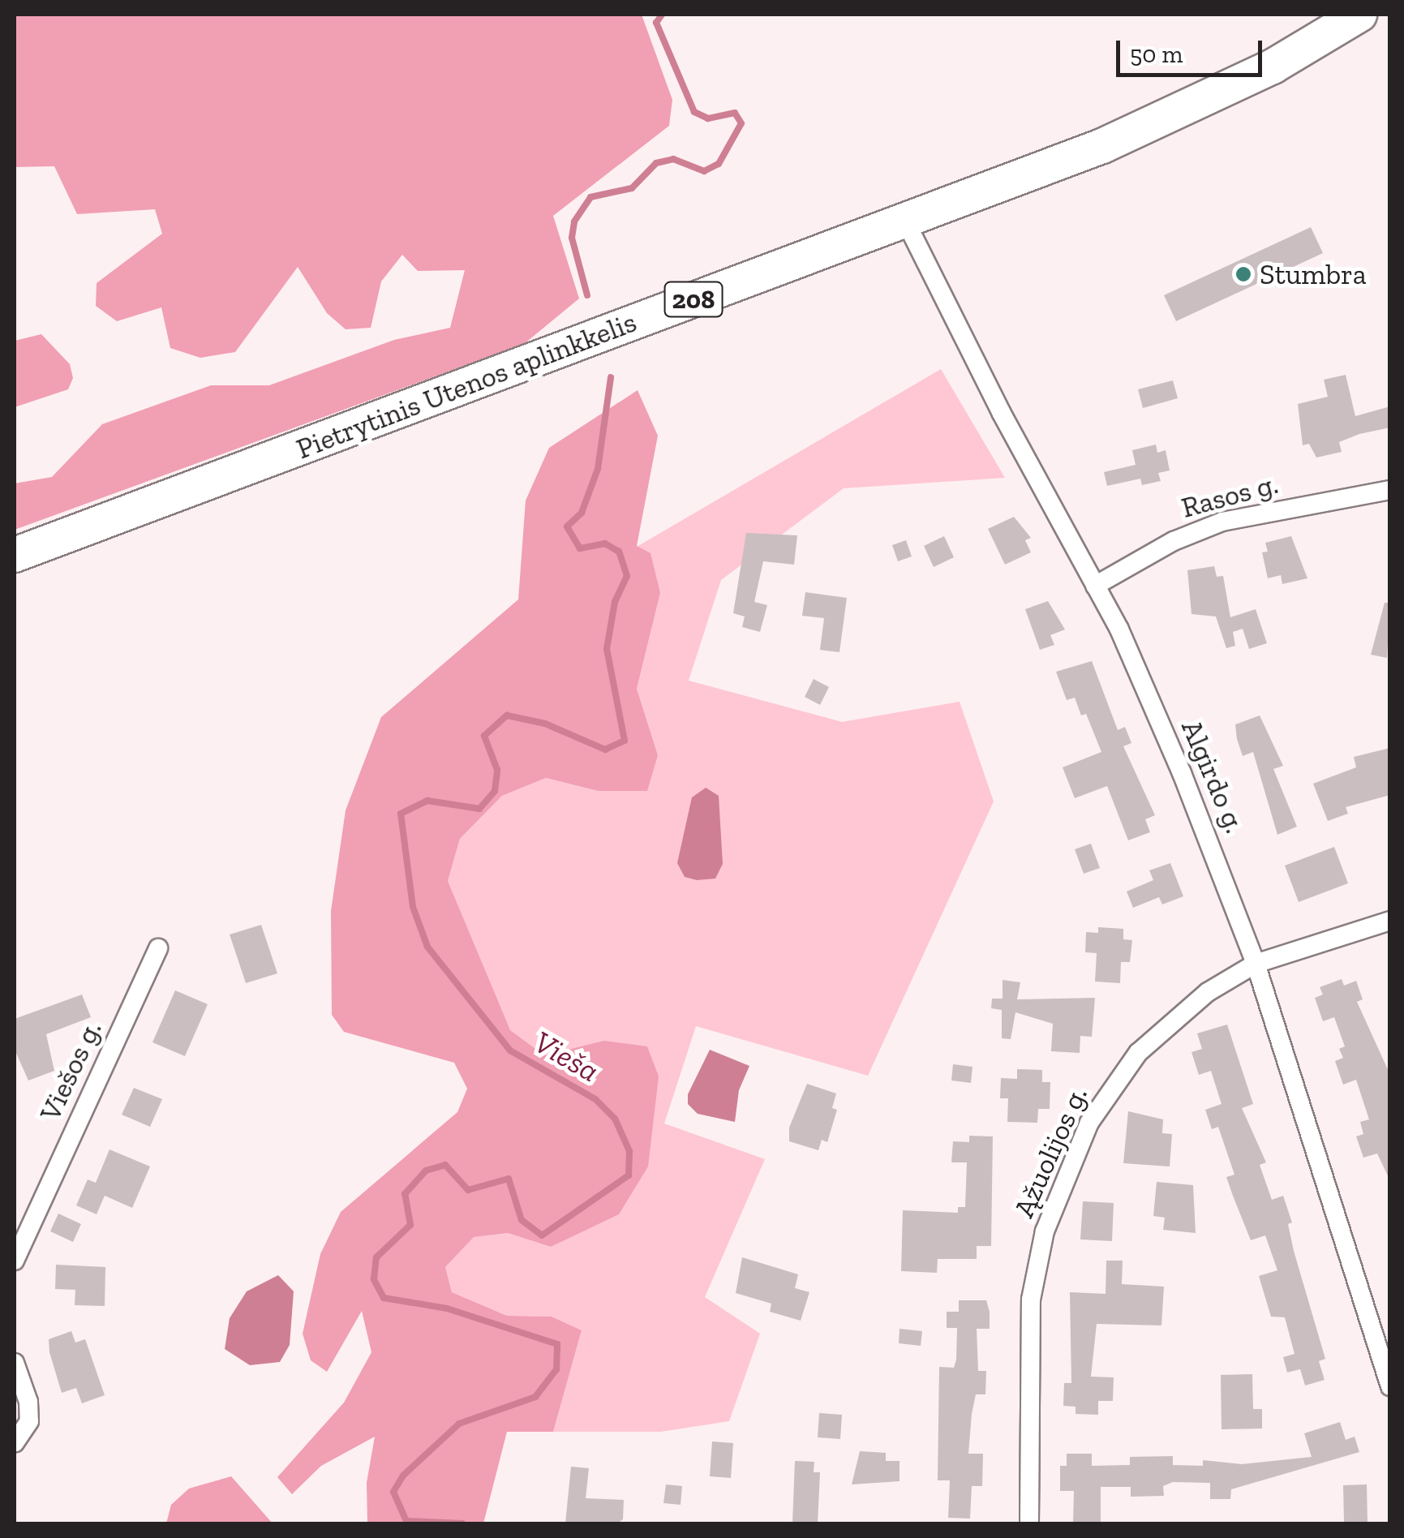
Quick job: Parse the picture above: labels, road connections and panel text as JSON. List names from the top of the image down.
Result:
{
  "streets": {
    "highway": ["208", "Pietrytinis Utenos aplinkkelis"],
    "street": [
      "Rasos g.",
      "Algirdo g.",
      "Viešos g.",
      "Ąžuolijos g."
    ]
  },
  "crossings": [
    ["Pietrytinis Utenos aplinkkelis", "Algirdo g."],
    ["Rasos g.", "Algirdo g."],
    ["Algirdo g.", "Ąžuolijos g."]
  ],
  "water": ["Vieša"],
  "places": ["Stumbra"],
  "scale_bar": "50 m"
}
